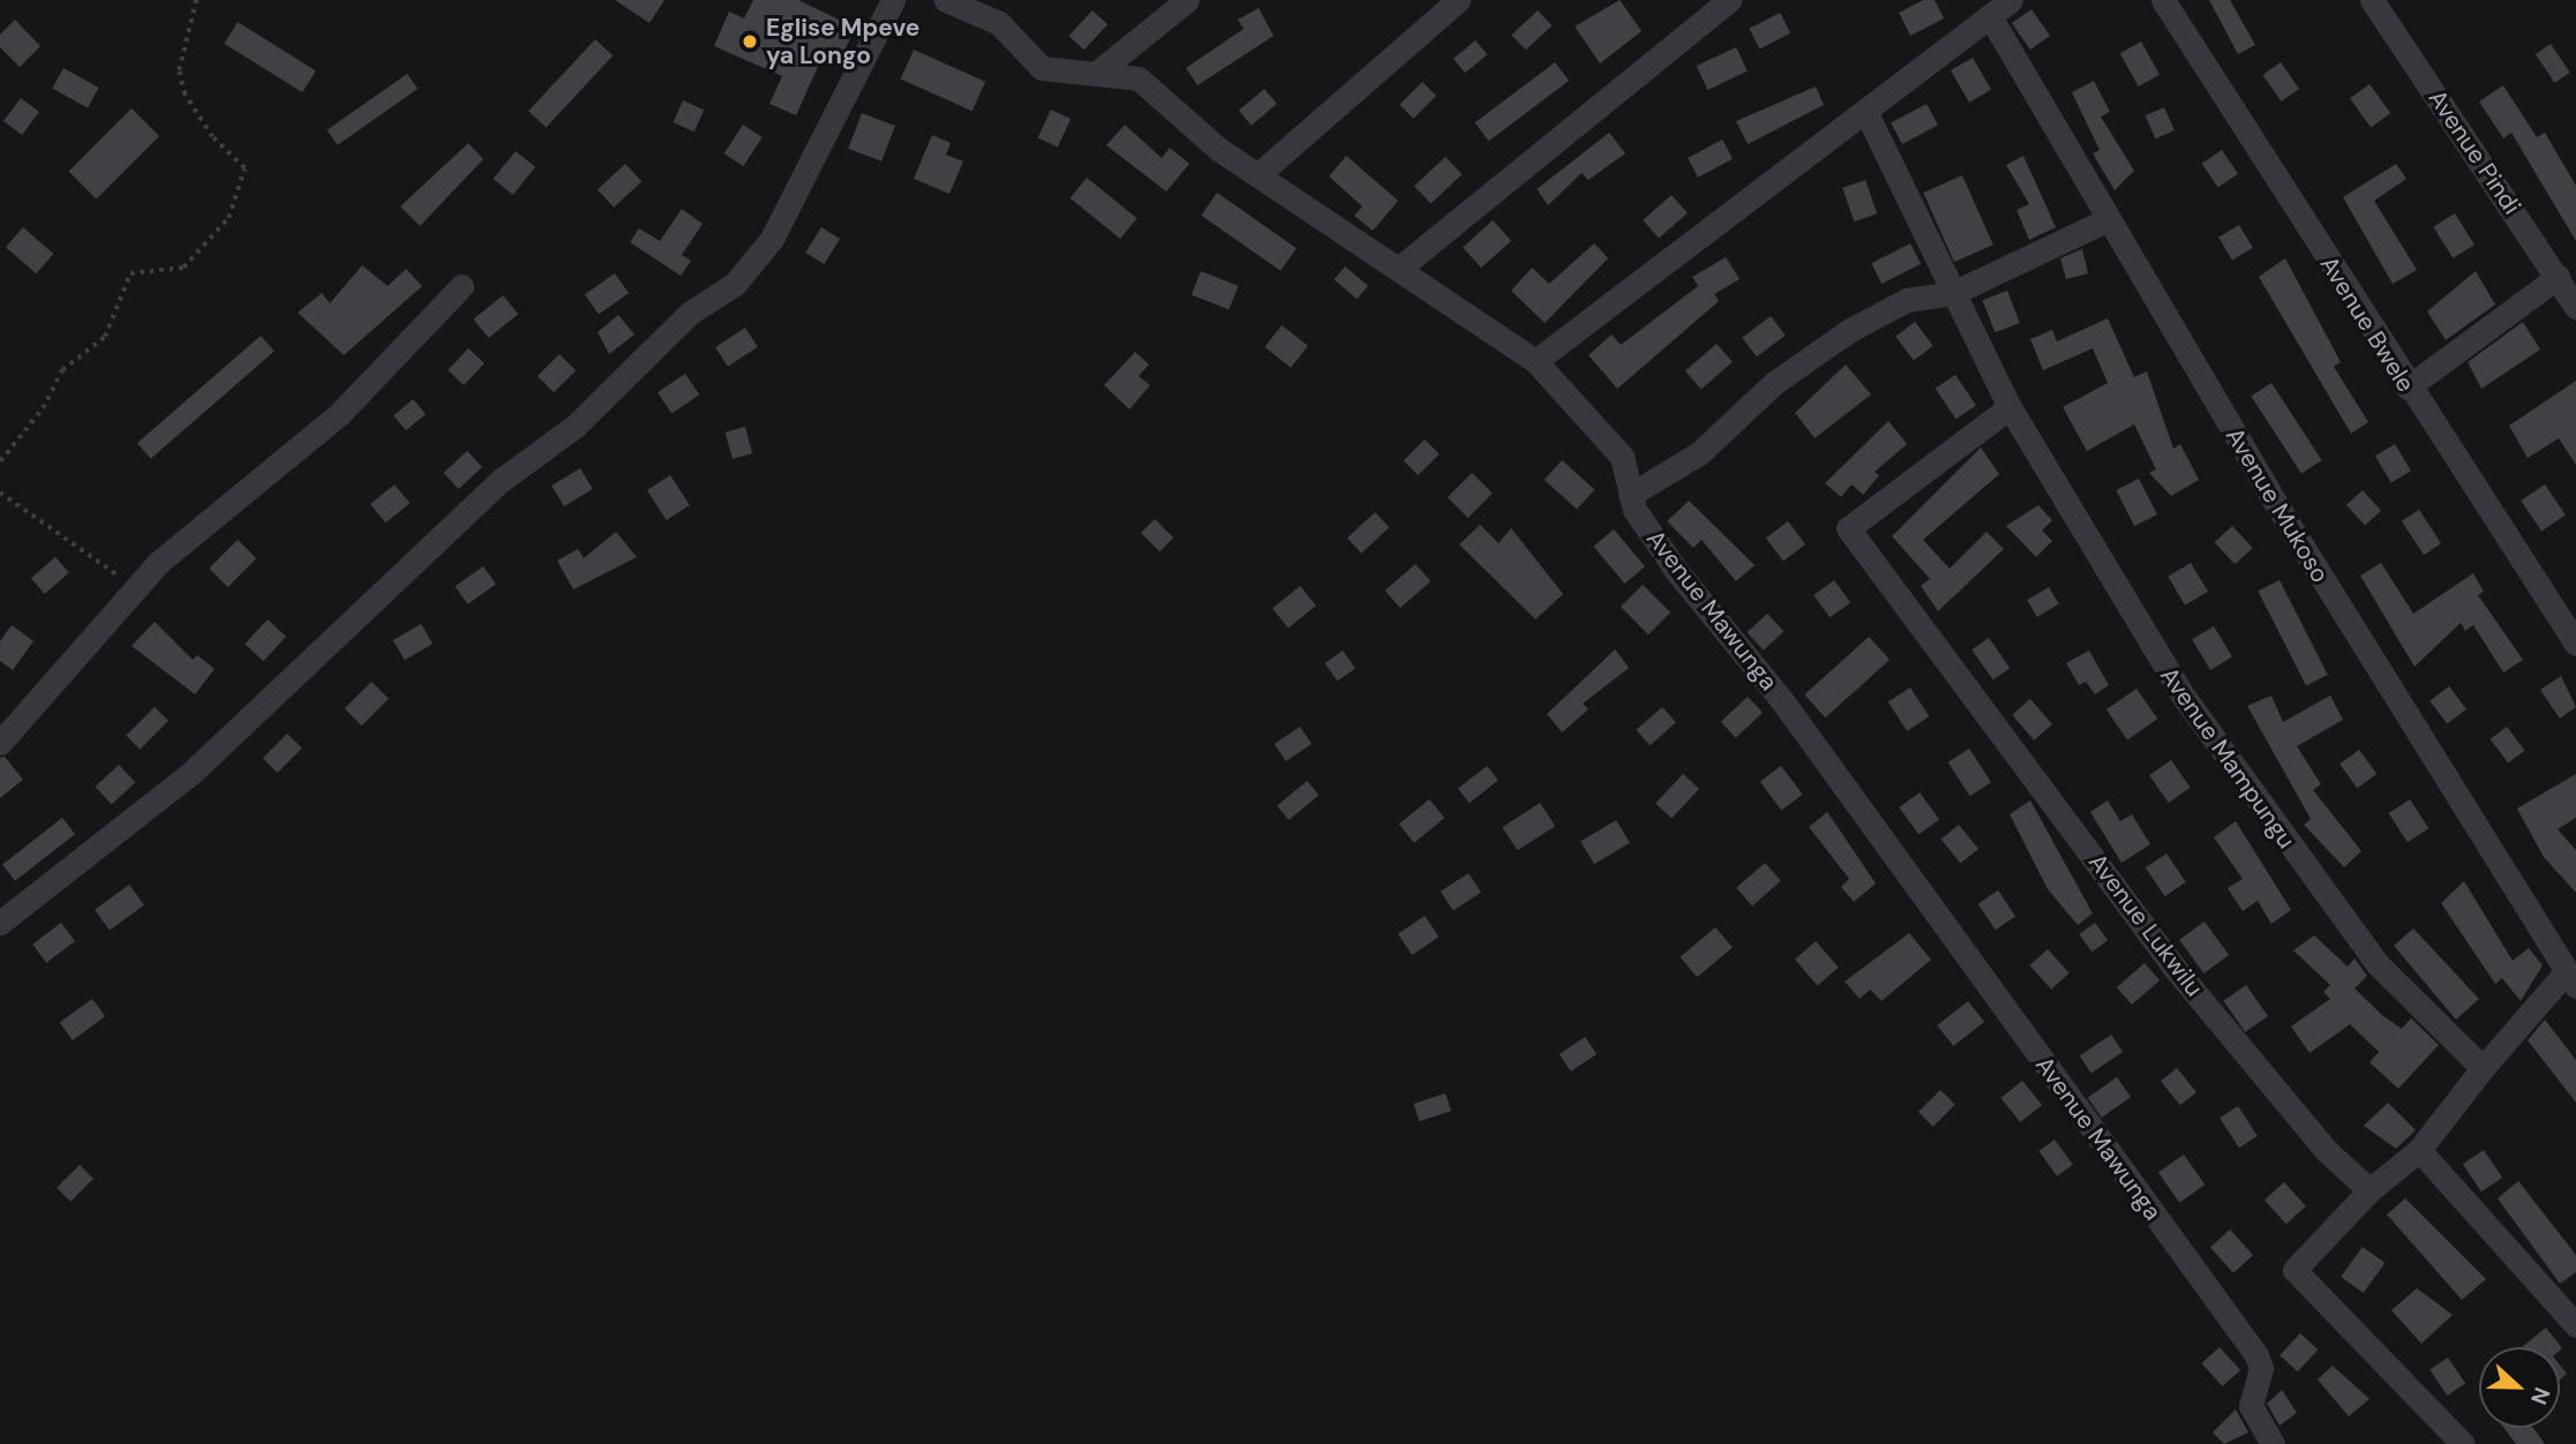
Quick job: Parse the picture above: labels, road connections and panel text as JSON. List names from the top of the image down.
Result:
{
  "streets": {
    "street": [
      "Avenue Pindi",
      "Avenue Bwele",
      "Avenue Mukoso",
      "Avenue Mawunga",
      "Avenue Mampungu",
      "Avenue Lukwilu"
    ]
  },
  "crossings": [
    ["Avenue Mampungu", "Avenue Lukwilu"]
  ],
  "places": ["Eglise Mpeve ya Longo"],
  "north": "right"
}
